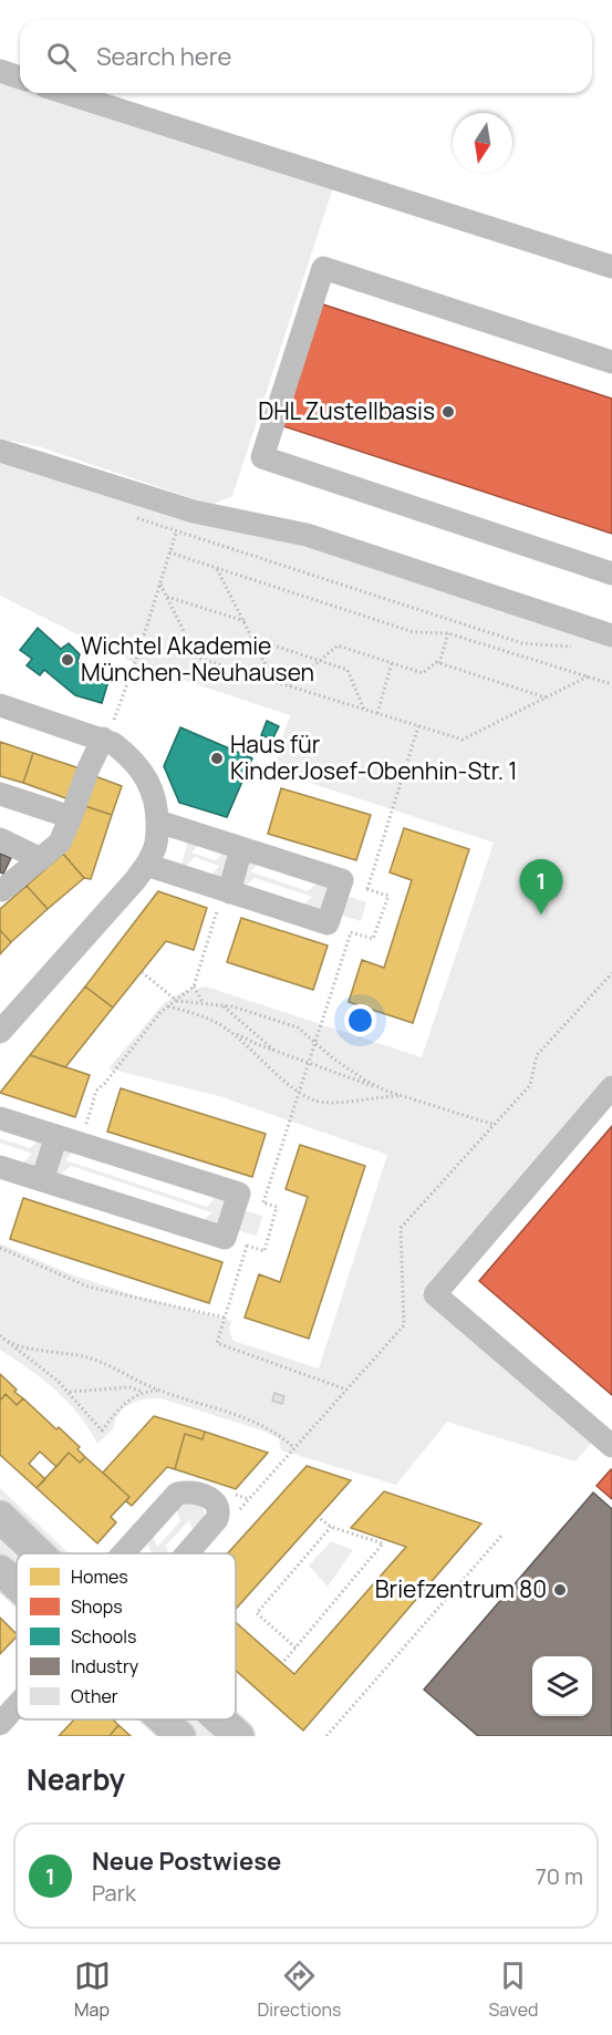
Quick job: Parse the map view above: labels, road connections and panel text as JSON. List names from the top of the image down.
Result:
{
  "places": [
    "DHL Zustellbasis",
    "Wichtel Akademie München-Neuhausen",
    "Haus für KinderJosef-Obenhin-Str. 1",
    "Briefzentrum 80"
  ],
  "legend": [
    "Homes",
    "Shops",
    "Schools",
    "Industry",
    "Other"
  ],
  "north": "bottom",
  "page": {
    "search": "Search here",
    "pins": "1",
    "heading": "Nearby",
    "list": [
      {
        "mark": "1",
        "name": "Neue Postwiese",
        "note": "Park",
        "value": "70 m"
      }
    ],
    "nav": ["Map", "Directions", "Saved"]
  }
}
